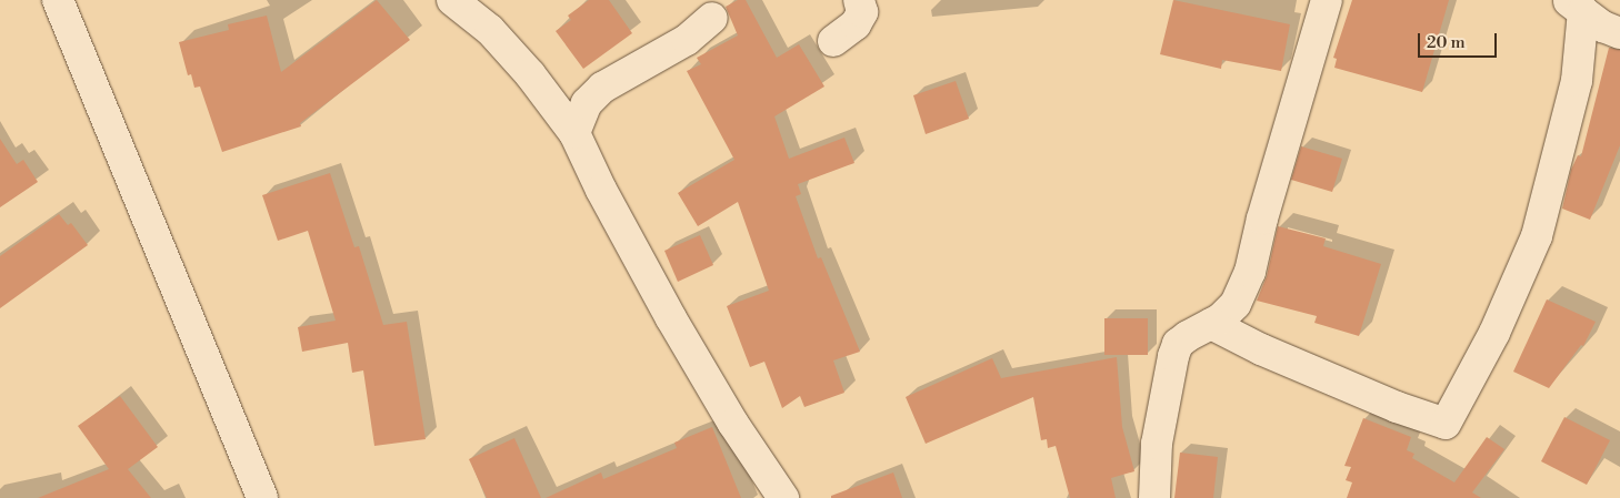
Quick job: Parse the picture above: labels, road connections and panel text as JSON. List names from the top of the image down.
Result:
{
  "scale_bar": "20 m"
}
